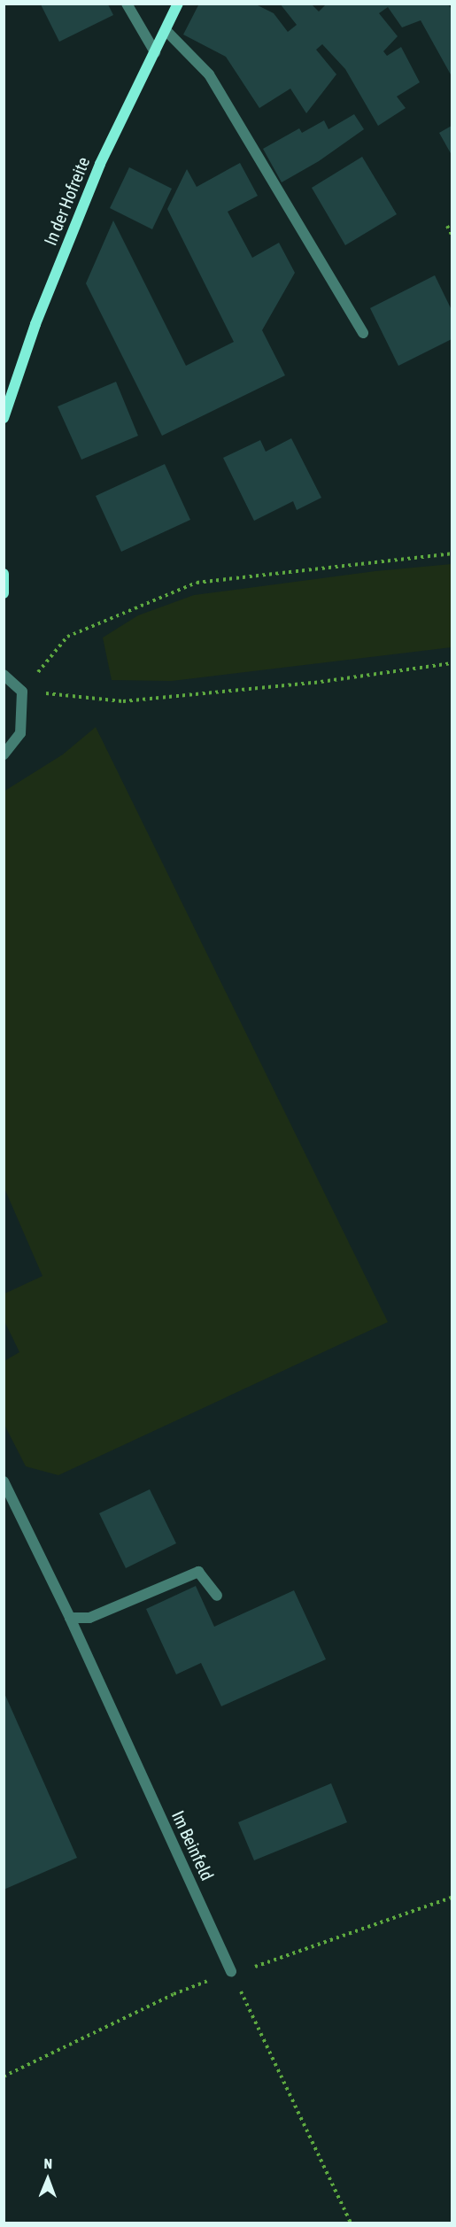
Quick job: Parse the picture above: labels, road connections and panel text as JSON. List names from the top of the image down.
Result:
{
  "streets": {
    "main road": ["In der Hofreite"],
    "lane": ["Im Beinfeld"]
  },
  "north": "top"
}
